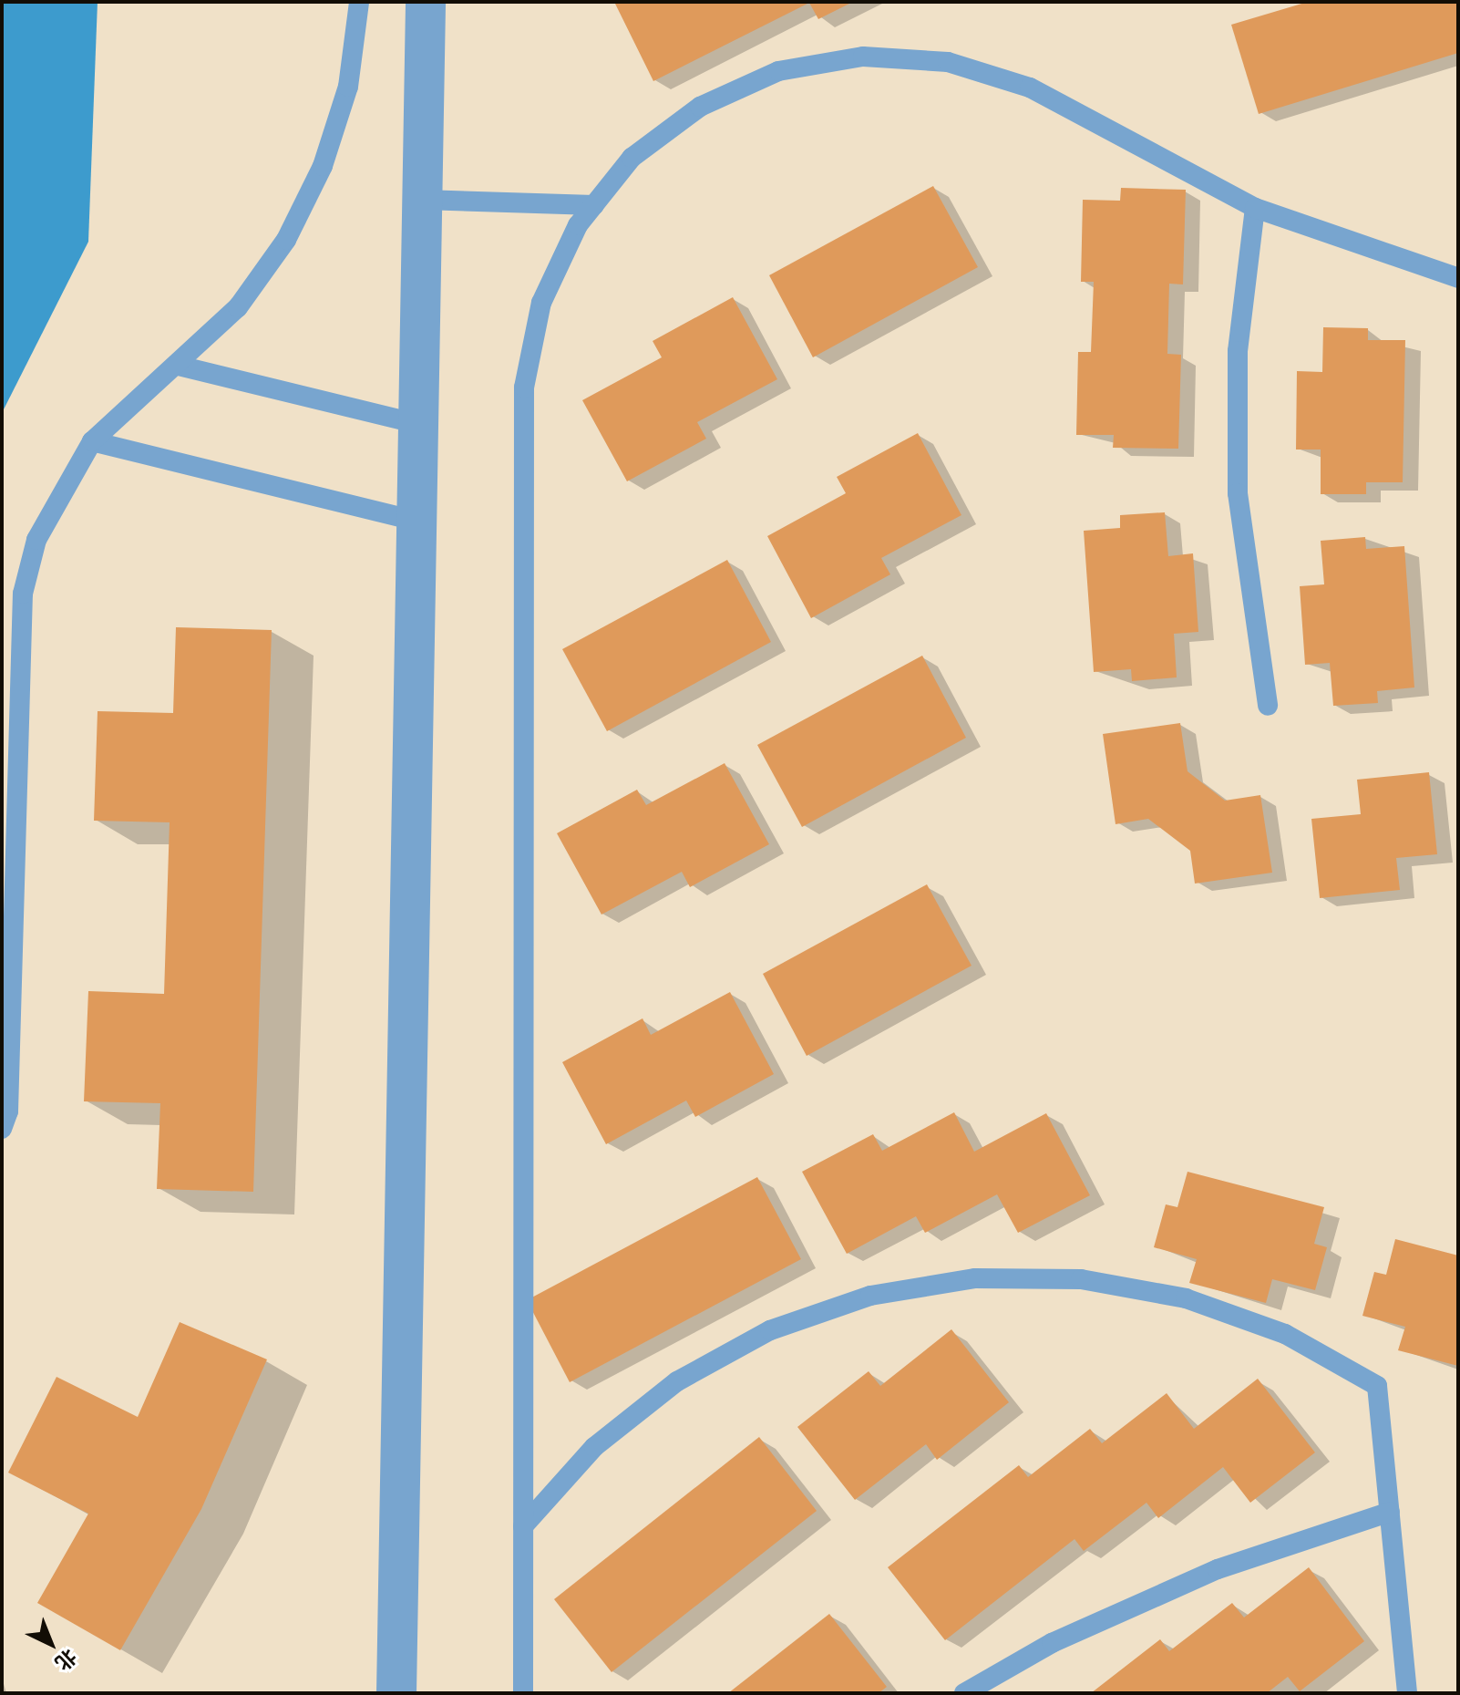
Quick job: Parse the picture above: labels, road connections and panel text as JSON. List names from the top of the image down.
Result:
{
  "north": "bottom right"
}
